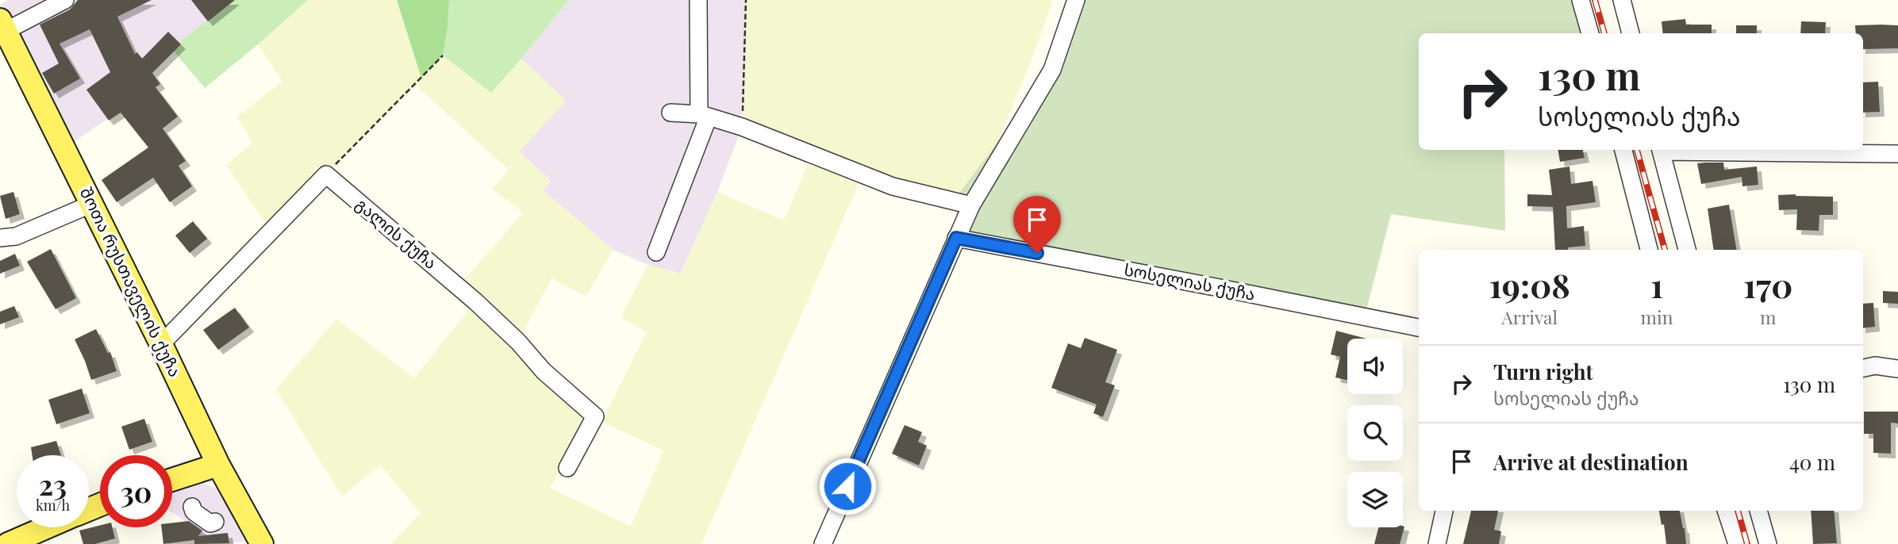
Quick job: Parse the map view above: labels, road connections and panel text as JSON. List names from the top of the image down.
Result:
{
  "streets": {
    "main road": ["შოთა რუსთაველის ქუჩა"],
    "street": ["გალის ქუჩა", "სოსელიას ქუჩა"]
  },
  "page": {
    "turn": ["130 m", "სოსელიას ქუჩა"],
    "eta": [
      "19:08",
      "Arrival",
      "1",
      "min",
      "170",
      "m"
    ],
    "list": [
      {
        "name": "Turn right",
        "note": "სოსელიას ქუჩა",
        "value": "130 m"
      },
      {
        "name": "Arrive at destination",
        "value": "40 m"
      }
    ],
    "speed": "23 km/h",
    "limit": "30"
  }
}
